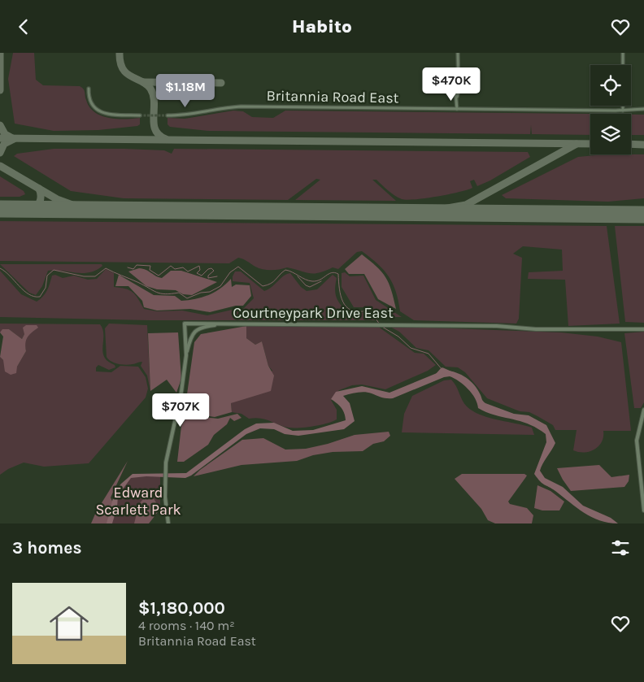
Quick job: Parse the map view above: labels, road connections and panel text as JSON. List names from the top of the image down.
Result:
{
  "streets": {
    "street": ["Britannia Road East", "Courtneypark Drive East"]
  },
  "parks": ["Edward Scarlett Park"],
  "page": {
    "header": "Habito",
    "price": ["$470K", "$1.18M", "$707K"],
    "heading": "3 homes",
    "list": [
      {
        "name": "$1,180,000",
        "note": "4 rooms · 140 m² · Britannia Road East"
      }
    ]
  }
}
